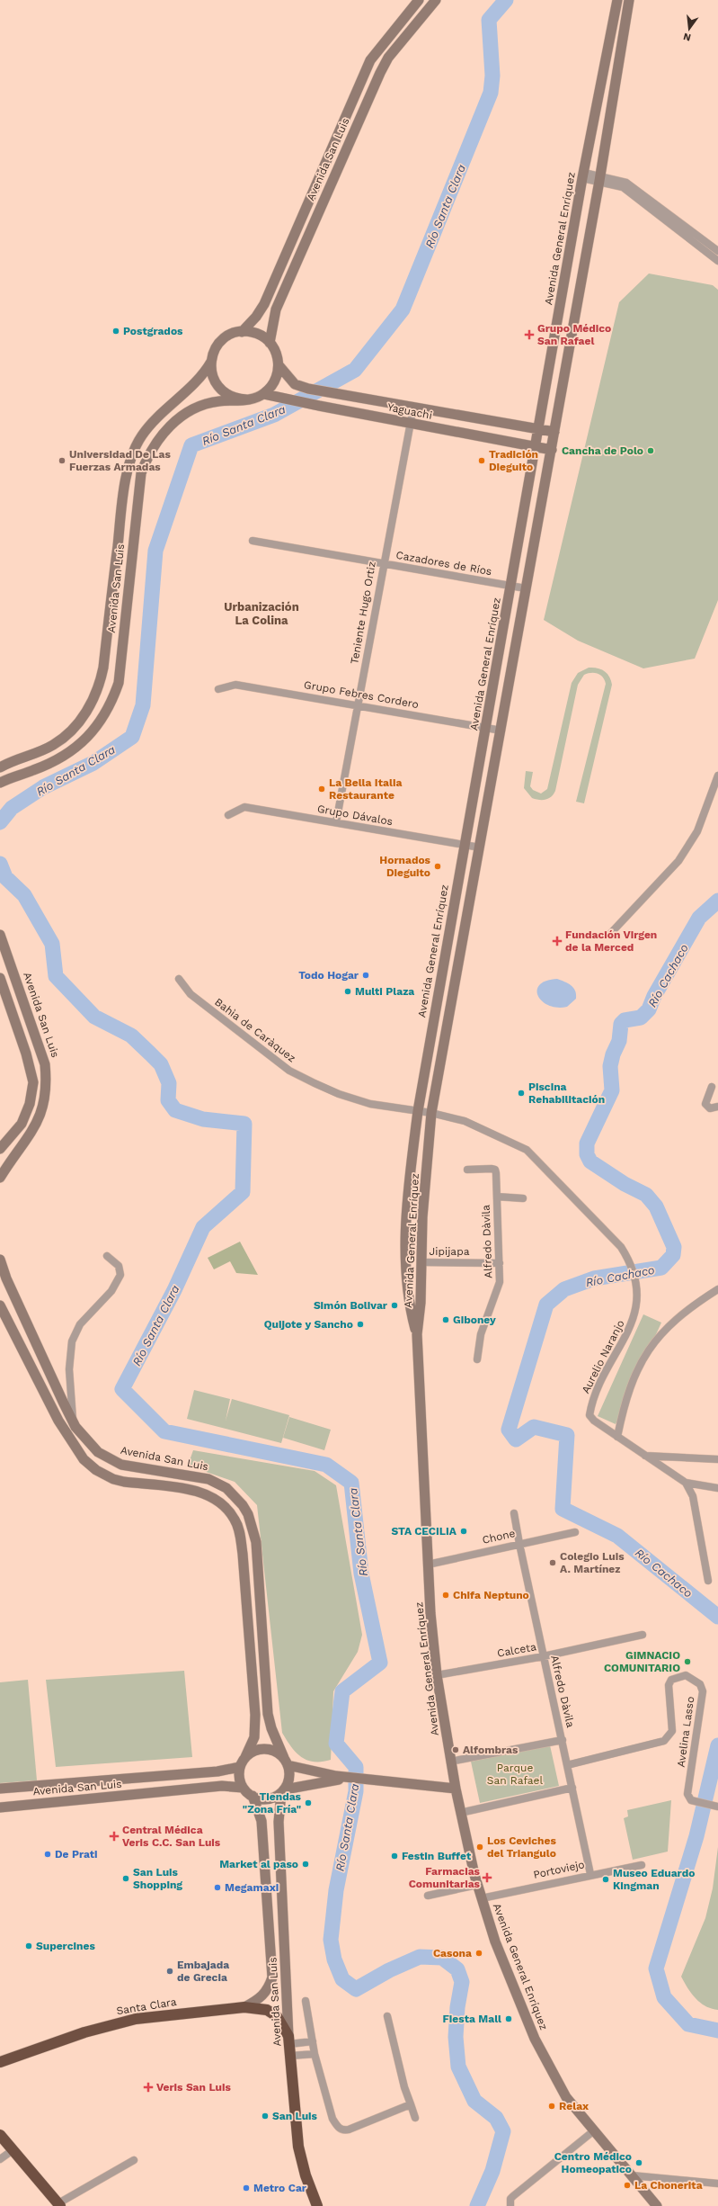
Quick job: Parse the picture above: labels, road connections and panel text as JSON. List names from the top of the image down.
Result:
{
  "streets": {
    "highway": ["Avenida San Luis", "Santa Clara"],
    "main road": ["Avenida General Enríquez", "Yaguachi"],
    "street": [
      "Cazadores de Ríos",
      "Teniente Hugo Ortiz",
      "Grupo Febres Cordero",
      "Grupo Dávalos",
      "Bahìa de Caràquez",
      "Alfredo Dàvila",
      "Jipijapa",
      "Aurelio Naranjo",
      "Chone",
      "Calceta",
      "Avelina Lasso",
      "Portoviejo"
    ]
  },
  "crossings": [
    ["Avenida San Luis", "Yaguachi"],
    ["Avenida San Luis", "Santa Clara"],
    ["Avenida General Enríquez", "Yaguachi"],
    ["Avenida General Enríquez", "Cazadores de Ríos"],
    ["Avenida General Enríquez", "Grupo Febres Cordero"],
    ["Avenida General Enríquez", "Grupo Dávalos"],
    ["Avenida General Enríquez", "Bahìa de Caràquez"],
    ["Avenida General Enríquez", "Jipijapa"],
    ["Avenida General Enríquez", "Aurelio Naranjo"],
    ["Avenida General Enríquez", "Chone"],
    ["Avenida General Enríquez", "Calceta"],
    ["Avenida General Enríquez", "Portoviejo"],
    ["Yaguachi", "Teniente Hugo Ortiz"],
    ["Cazadores de Ríos", "Teniente Hugo Ortiz"],
    ["Teniente Hugo Ortiz", "Grupo Febres Cordero"],
    ["Teniente Hugo Ortiz", "Grupo Dávalos"],
    ["Bahìa de Caràquez", "Aurelio Naranjo"],
    ["Alfredo Dàvila", "Jipijapa"],
    ["Alfredo Dàvila", "Chone"],
    ["Alfredo Dàvila", "Calceta"],
    ["Alfredo Dàvila", "Avelina Lasso"],
    ["Alfredo Dàvila", "Portoviejo"]
  ],
  "districts": ["Urbanización La Colina"],
  "water": ["Río Santa Clara", "Río Cachaco"],
  "parks": ["Parque San Rafael"],
  "places": {
    "other": [
      "Postgrados",
      "Cancha de Polo",
      "Universidad De Las Fuerzas Armadas",
      "Tradición Dieguito",
      "La Bella Italia Restaurante",
      "Hornados Dieguito",
      "Todo Hogar",
      "Multi Plaza",
      "Piscina Rehabilitación",
      "Simón Bolivar",
      "Giboney",
      "Quijote y Sancho",
      "STA CECILIA",
      "Colegio Luis A. Martínez",
      "Chifa Neptuno",
      "GIMNACIO COMUNITARIO",
      "Alfombras",
      "Tiendas \"Zona Fría\"",
      "Los Ceviches del Triangulo",
      "De Prati",
      "Festin Buffet",
      "Market al paso",
      "San Luis Shopping",
      "Museo Eduardo Kingman",
      "Megamaxi",
      "Supercines",
      "Casona",
      "Embajada de Grecia",
      "Fiesta Mall",
      "Relax",
      "San Luis",
      "Centro Médico Homeopatico",
      "La Chonerita",
      "Metro Car"
    ],
    "health": [
      "Grupo Médico San Rafael",
      "Fundación Virgen de la Merced",
      "Central Médica Veris C.C. San Luis",
      "Farmacias Comunitarias",
      "Veris San Luis"
    ]
  },
  "north": "bottom"
}
